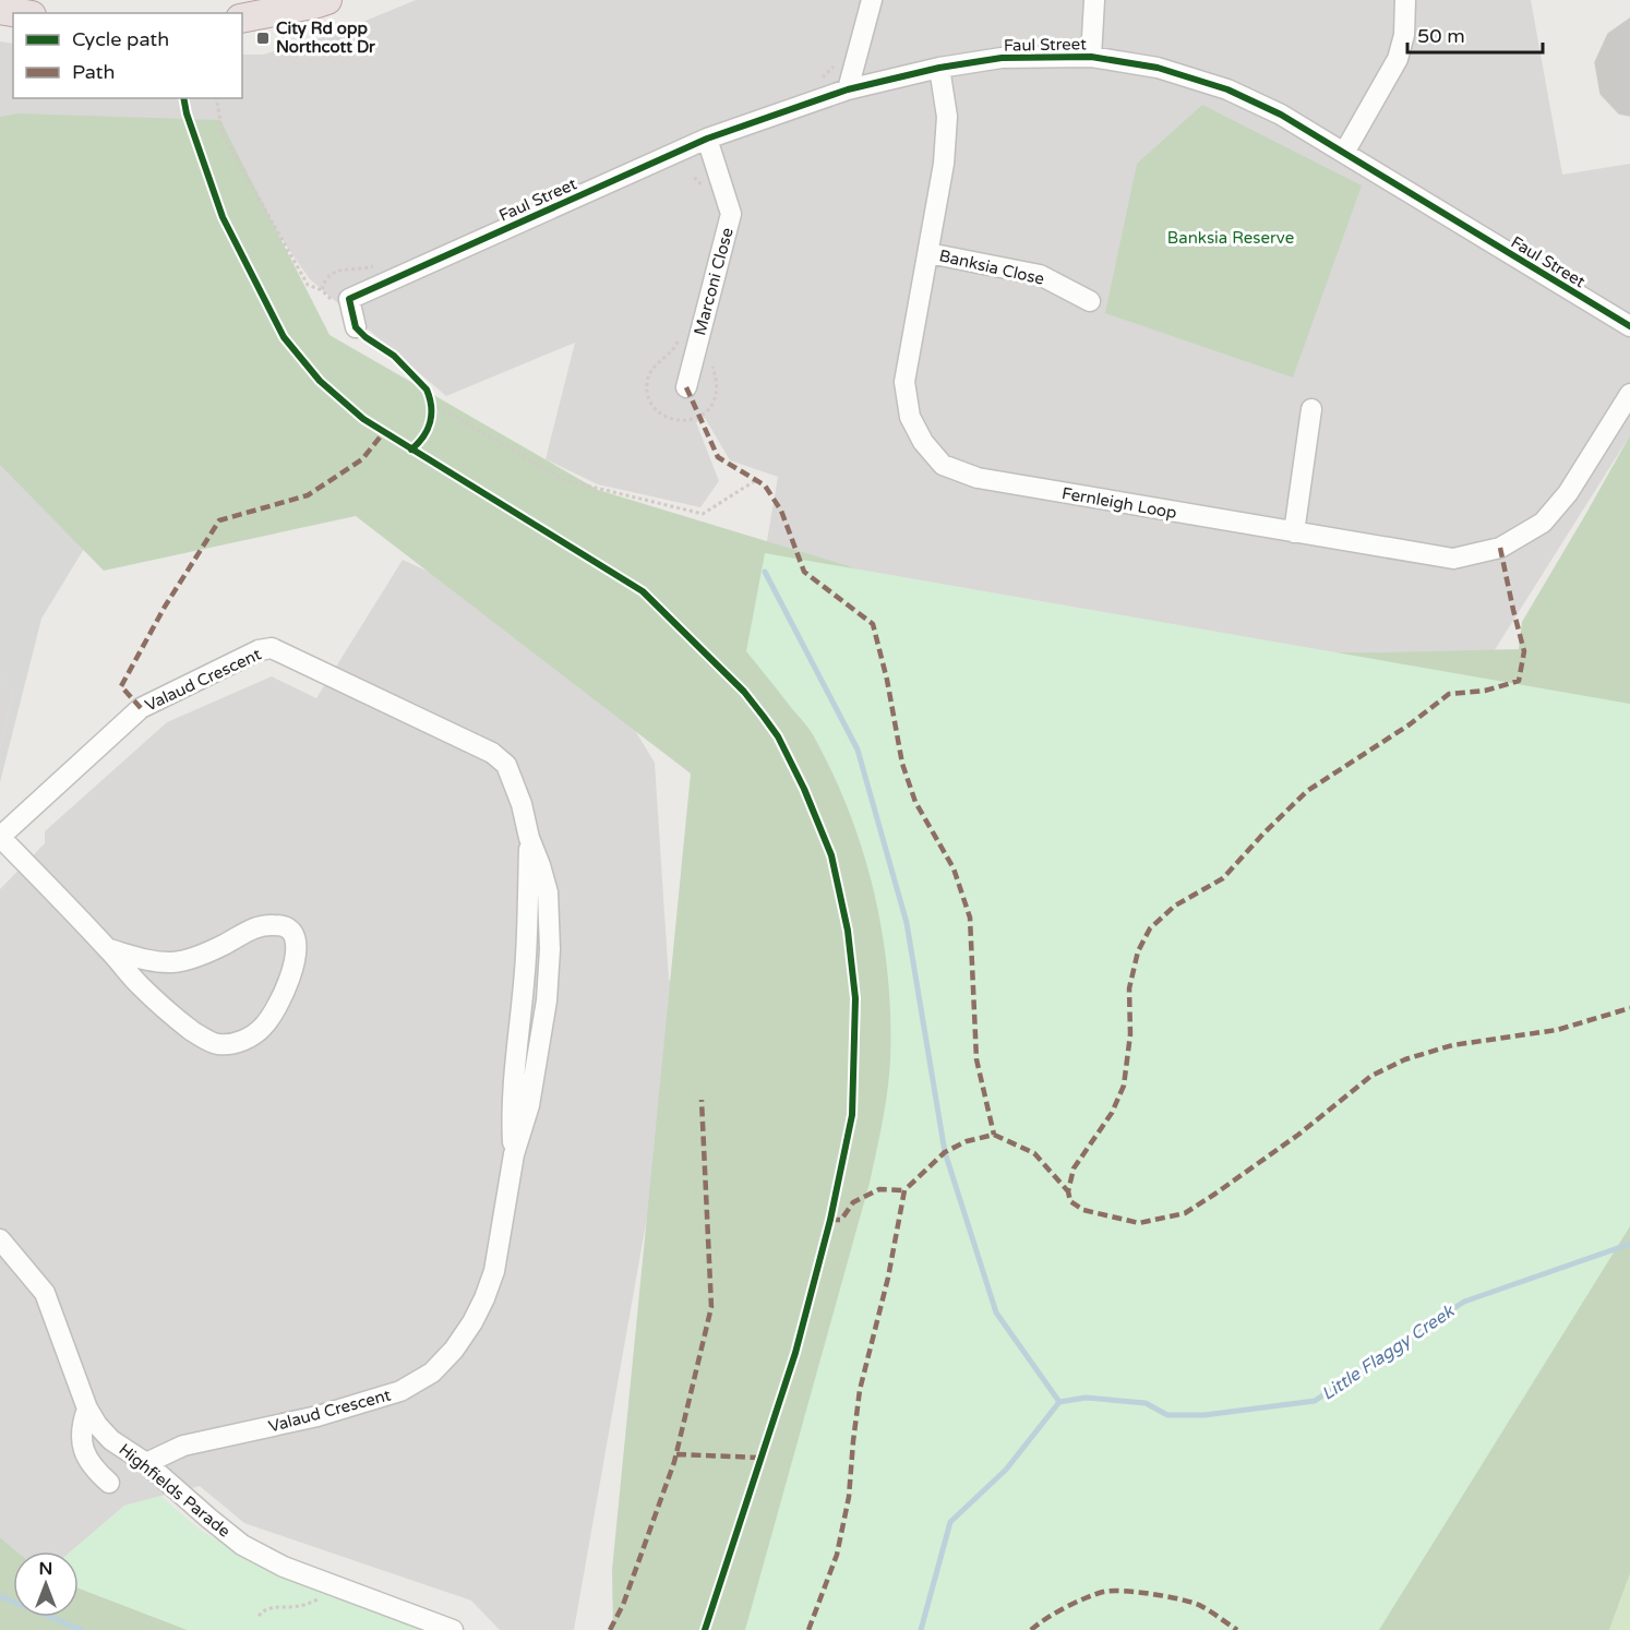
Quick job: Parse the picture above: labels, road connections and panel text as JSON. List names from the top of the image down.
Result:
{
  "streets": {
    "street": [
      "Faul Street",
      "Banksia Close",
      "Marconi Close",
      "Fernleigh Loop",
      "Valaud Crescent",
      "Highfields Parade"
    ]
  },
  "crossings": [
    ["Faul Street", "Marconi Close"],
    ["Faul Street", "Fernleigh Loop"],
    ["Banksia Close", "Fernleigh Loop"],
    ["Valaud Crescent", "Highfields Parade"]
  ],
  "water": ["Little Flaggy Creek"],
  "parks": ["Banksia Reserve"],
  "places": {
    "transit": ["City Rd opp Northcott Dr"]
  },
  "legend": ["Cycle path", "Path"],
  "scale_bar": "50 m",
  "north": "top"
}
